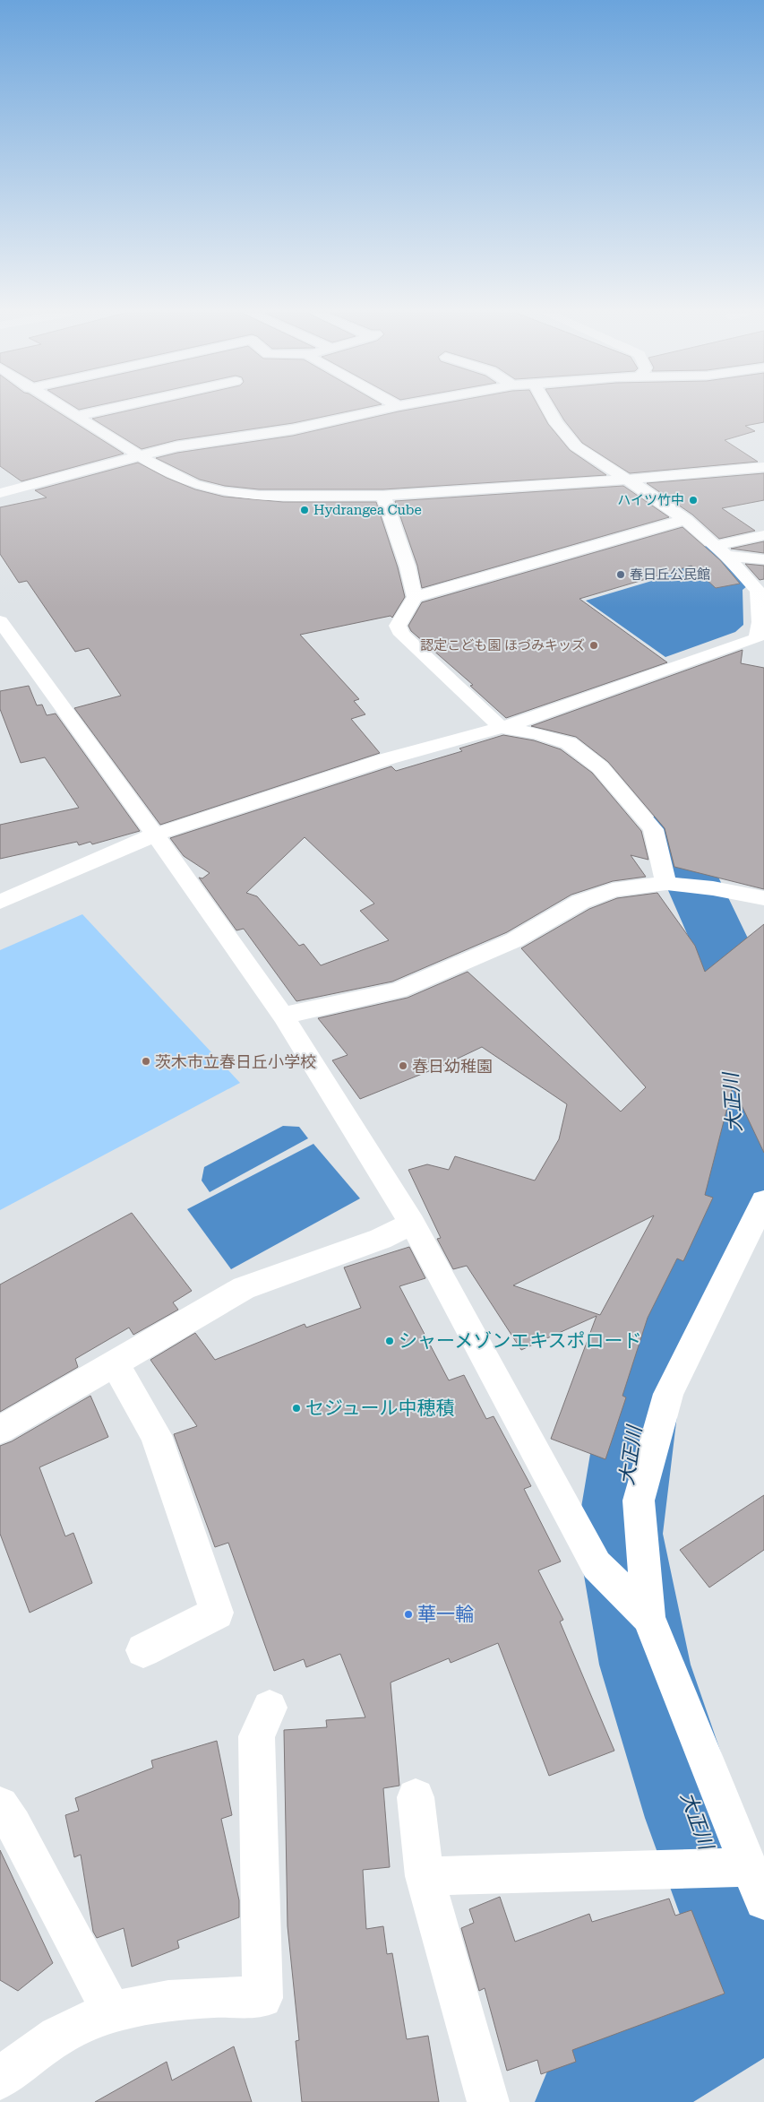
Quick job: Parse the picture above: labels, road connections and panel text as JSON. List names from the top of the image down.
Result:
{
  "water": ["大正川"],
  "places": [
    "ハイツ竹中",
    "Hydrangea Cube",
    "春日丘公民館",
    "認定こども園 ほづみキッズ",
    "茨木市立春日丘小学校",
    "春日幼稚園",
    "シャーメゾンエキスポロード",
    "セジュール中穂積",
    "華一輪"
  ]
}
